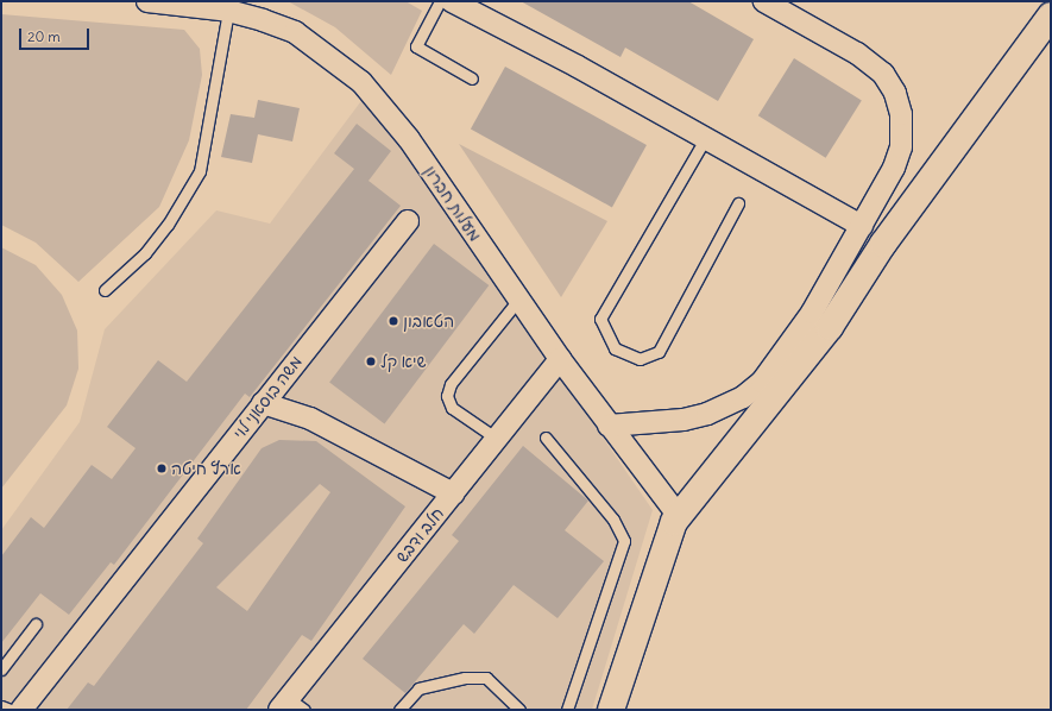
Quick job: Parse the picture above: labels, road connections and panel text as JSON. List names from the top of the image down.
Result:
{
  "streets": {
    "street": ["מעלות חברון", "משה בוסאני לוי", "חלב ודבש"]
  },
  "crossings": [
    ["מעלות חברון", "חלב ודבש"]
  ],
  "places": ["הטאבון", "שיא קל", "ארץ חיטה"],
  "scale_bar": "20 m"
}
